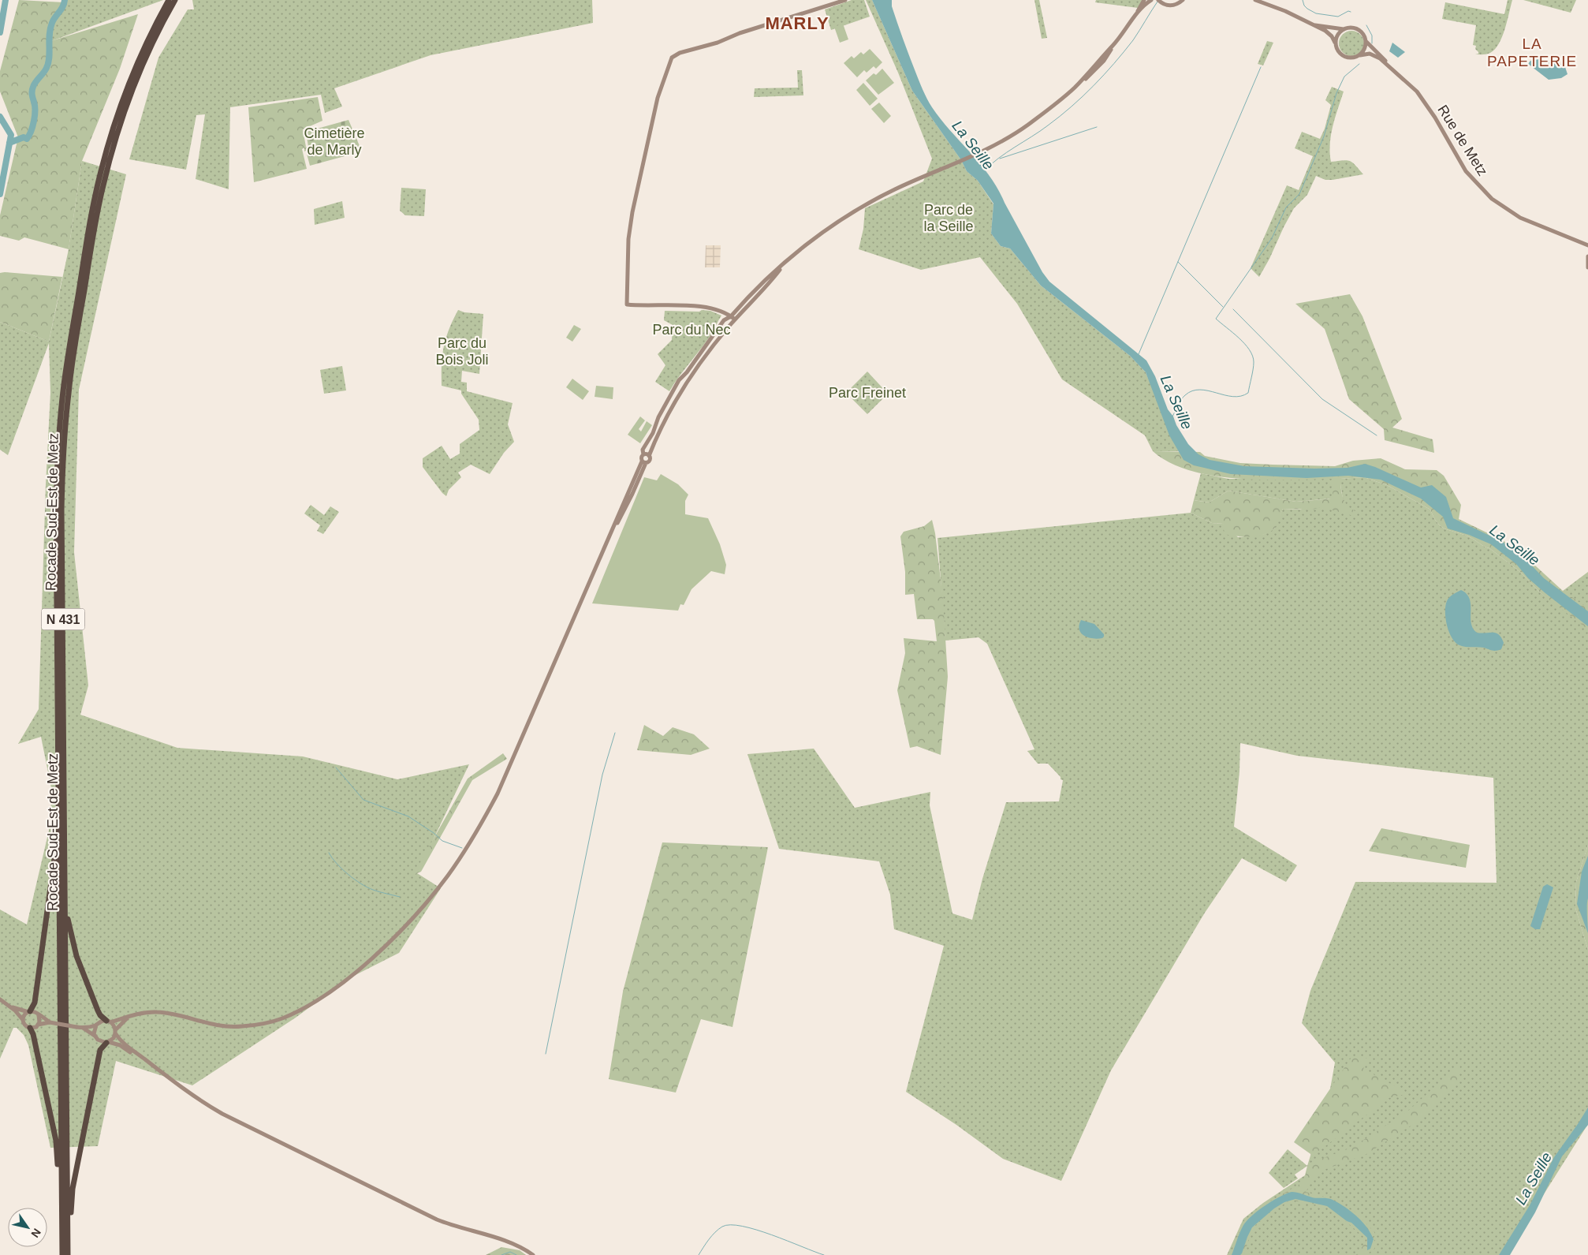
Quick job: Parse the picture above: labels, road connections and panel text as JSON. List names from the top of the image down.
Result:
{
  "streets": {
    "highway": ["Rocade Sud-Est de Metz", "N 431"],
    "main road": ["Rue de Metz"]
  },
  "districts": ["MARLY", "LA PAPETERIE"],
  "water": ["La Seille"],
  "parks": [
    "Cimetière de Marly",
    "Parc de la Seille",
    "Parc du Nec",
    "Parc du Bois Joli",
    "Parc Freinet"
  ],
  "north": "bottom right"
}
